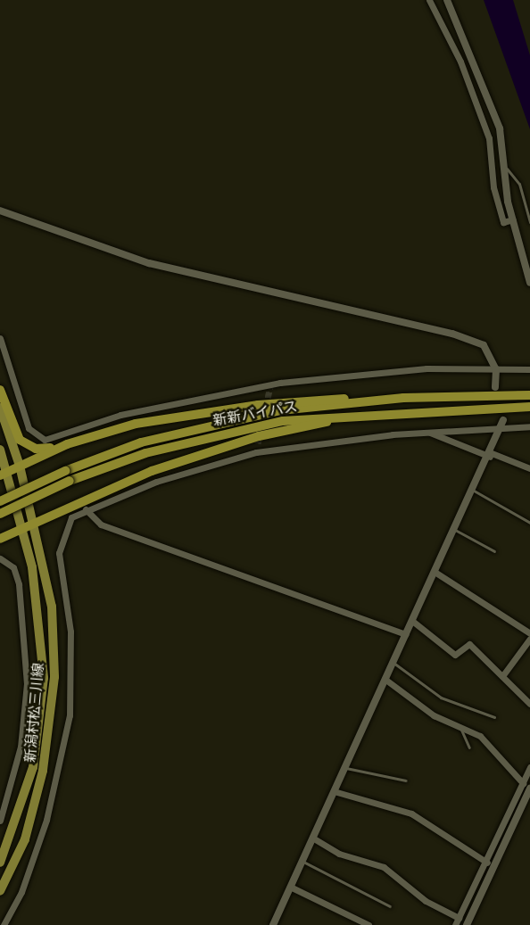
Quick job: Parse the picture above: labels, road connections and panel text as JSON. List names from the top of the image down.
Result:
{
  "streets": {
    "highway": ["新新バイパス"],
    "main road": ["新潟村松三川線"]
  }
}
